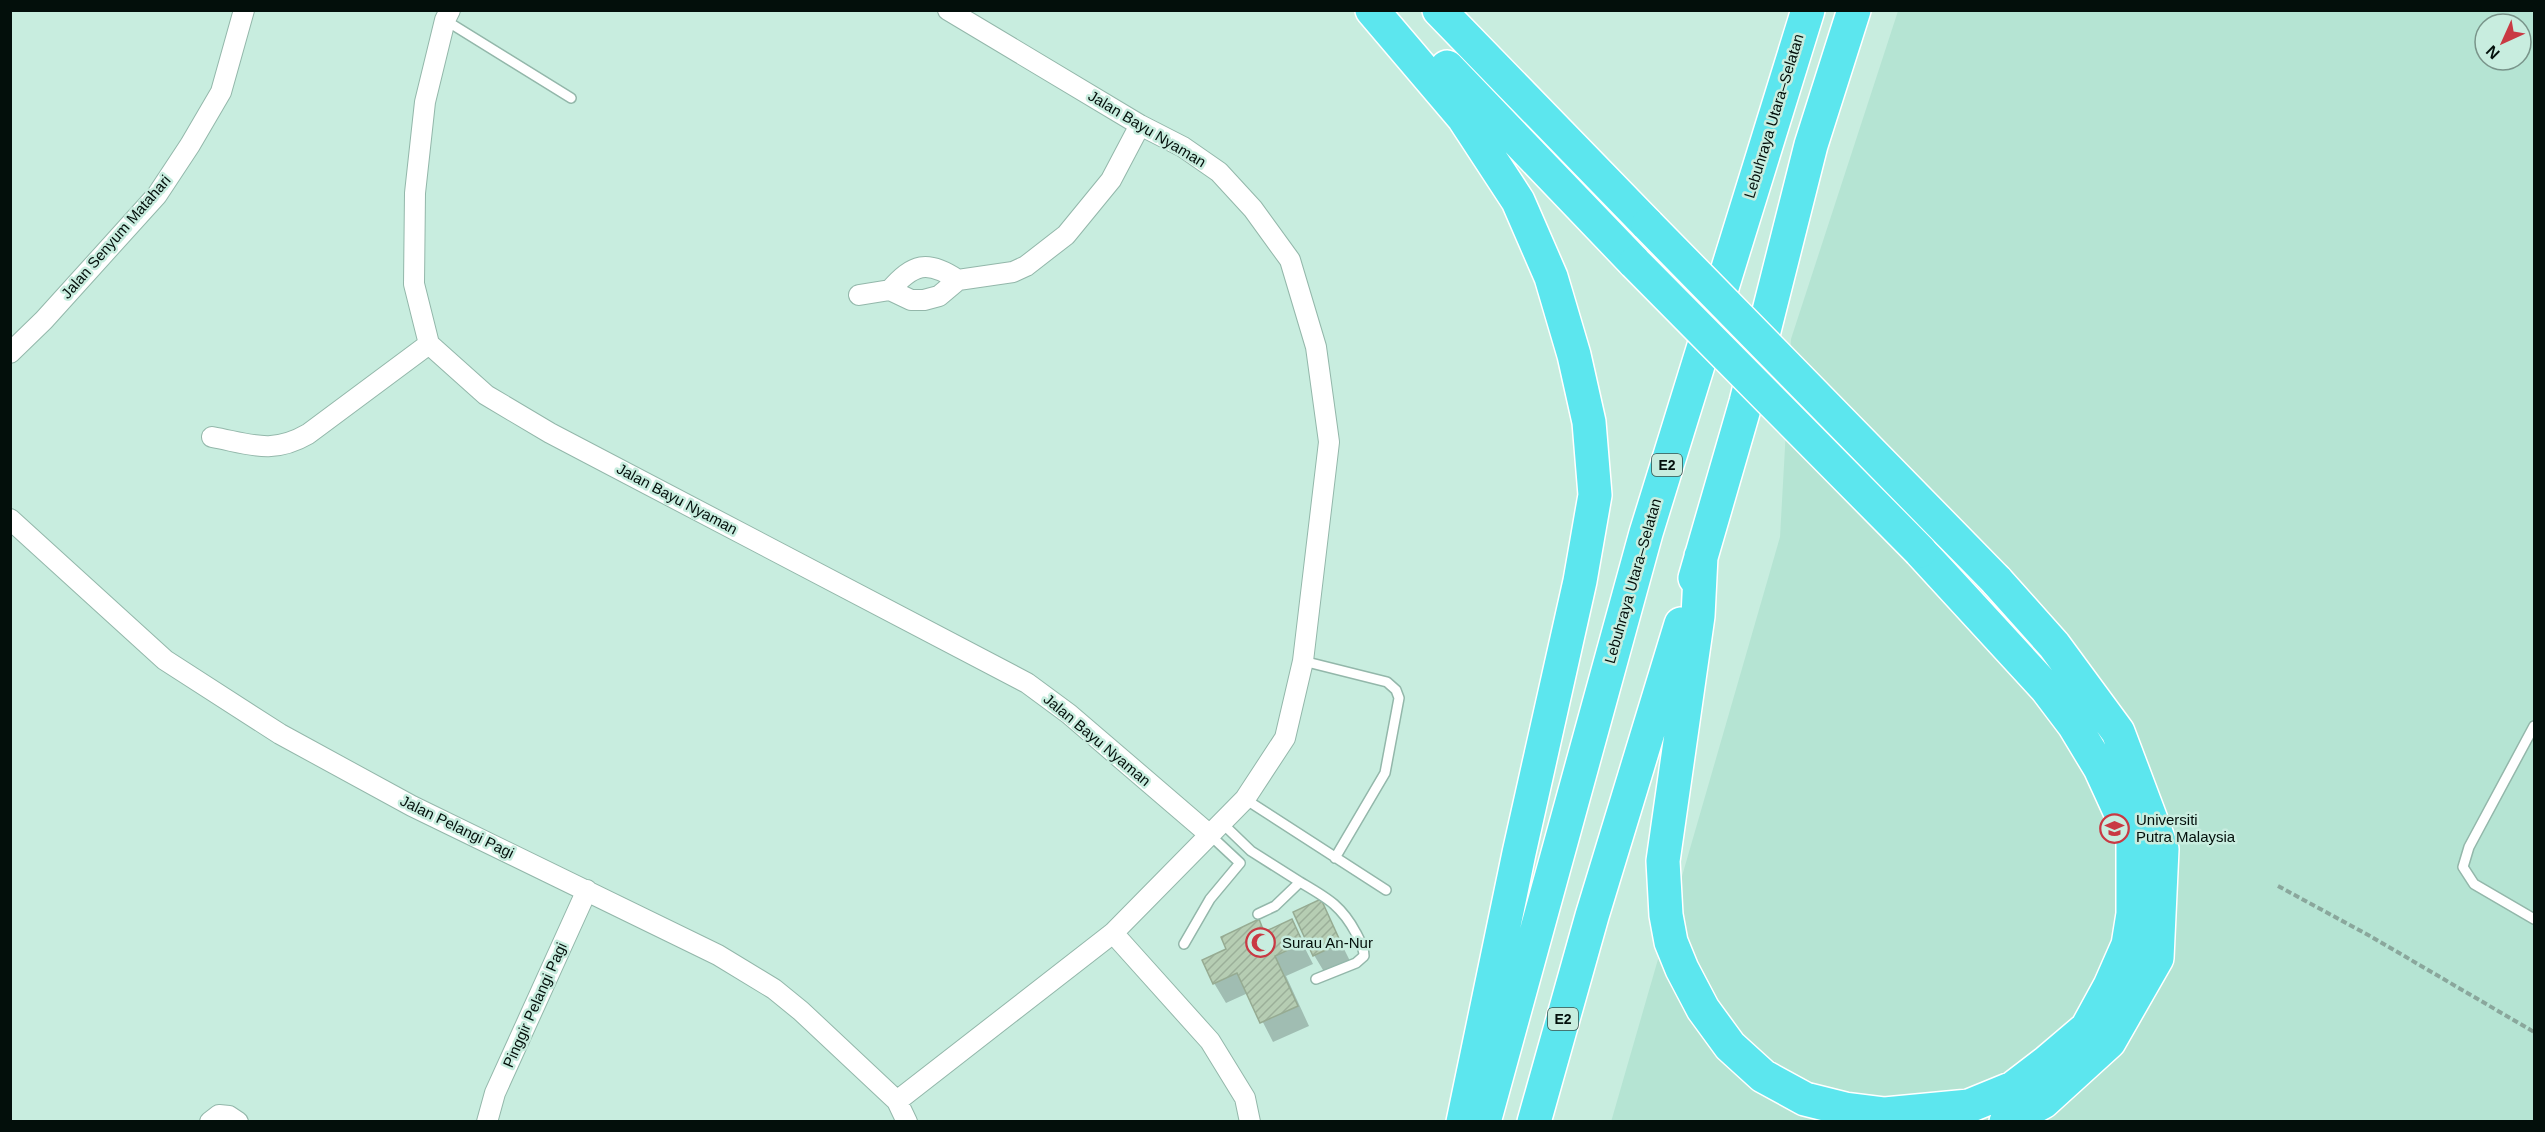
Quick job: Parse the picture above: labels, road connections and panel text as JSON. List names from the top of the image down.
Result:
{
  "streets": {
    "highway": ["Lebuhraya Utara–Selatan", "E2"],
    "street": [
      "Jalan Bayu Nyaman",
      "Jalan Senyum Matahari",
      "Jalan Pelangi Pagi",
      "Pinggir Pelangi Pagi"
    ]
  },
  "crossings": [
    ["Jalan Bayu Nyaman", "Jalan Pelangi Pagi"],
    ["Jalan Pelangi Pagi", "Pinggir Pelangi Pagi"]
  ],
  "places": {
    "school or university": ["Universiti Putra Malaysia"],
    "mosque": ["Surau An-Nur"]
  },
  "north": "bottom left"
}
